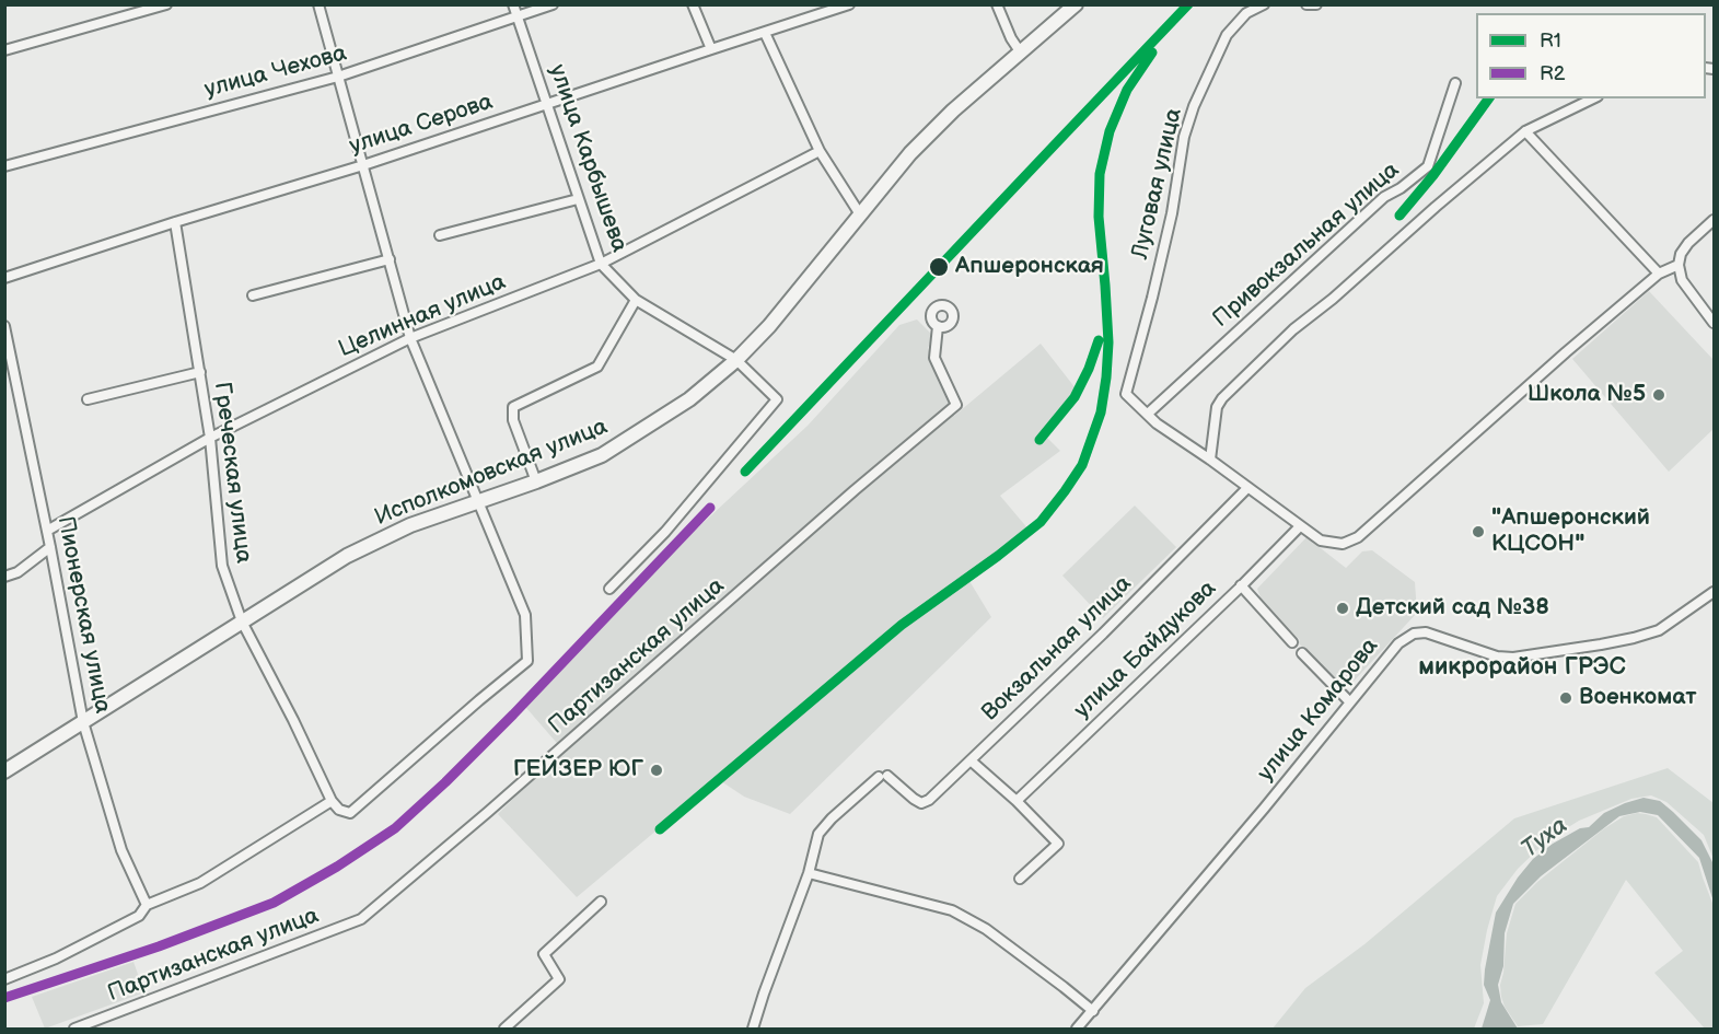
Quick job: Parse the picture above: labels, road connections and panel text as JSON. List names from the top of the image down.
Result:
{
  "streets": {
    "main road": ["Исполкомовская улица"],
    "street": [
      "улица Чехова",
      "улица Серова",
      "улица Карбышева",
      "Луговая улица",
      "Привокзальная улица",
      "Целинная улица",
      "Греческая улица",
      "Пионерская улица",
      "Вокзальная улица",
      "улица Байдукова",
      "Партизанская улица",
      "улица Комарова"
    ]
  },
  "crossings": [
    ["улица Чехова", "улица Карбышева"],
    ["улица Серова", "улица Карбышева"],
    ["улица Серова", "Греческая улица"],
    ["улица Карбышева", "Целинная улица"],
    ["улица Карбышева", "Исполкомовская улица"],
    ["Луговая улица", "Привокзальная улица"],
    ["Целинная улица", "Греческая улица"],
    ["Целинная улица", "Пионерская улица"],
    ["Греческая улица", "Исполкомовская улица"],
    ["Исполкомовская улица", "Пионерская улица"]
  ],
  "districts": ["микрорайон ГРЭС"],
  "water": ["Туха"],
  "places": [
    "Апшеронская",
    "Школа №5",
    "\"Апшеронский КЦСОН\"",
    "Детский сад №38",
    "Военкомат",
    "ГЕЙЗЕР ЮГ"
  ],
  "lines": ["transit line R1", "transit line R2"],
  "legend": ["R1", "R2"]
}
